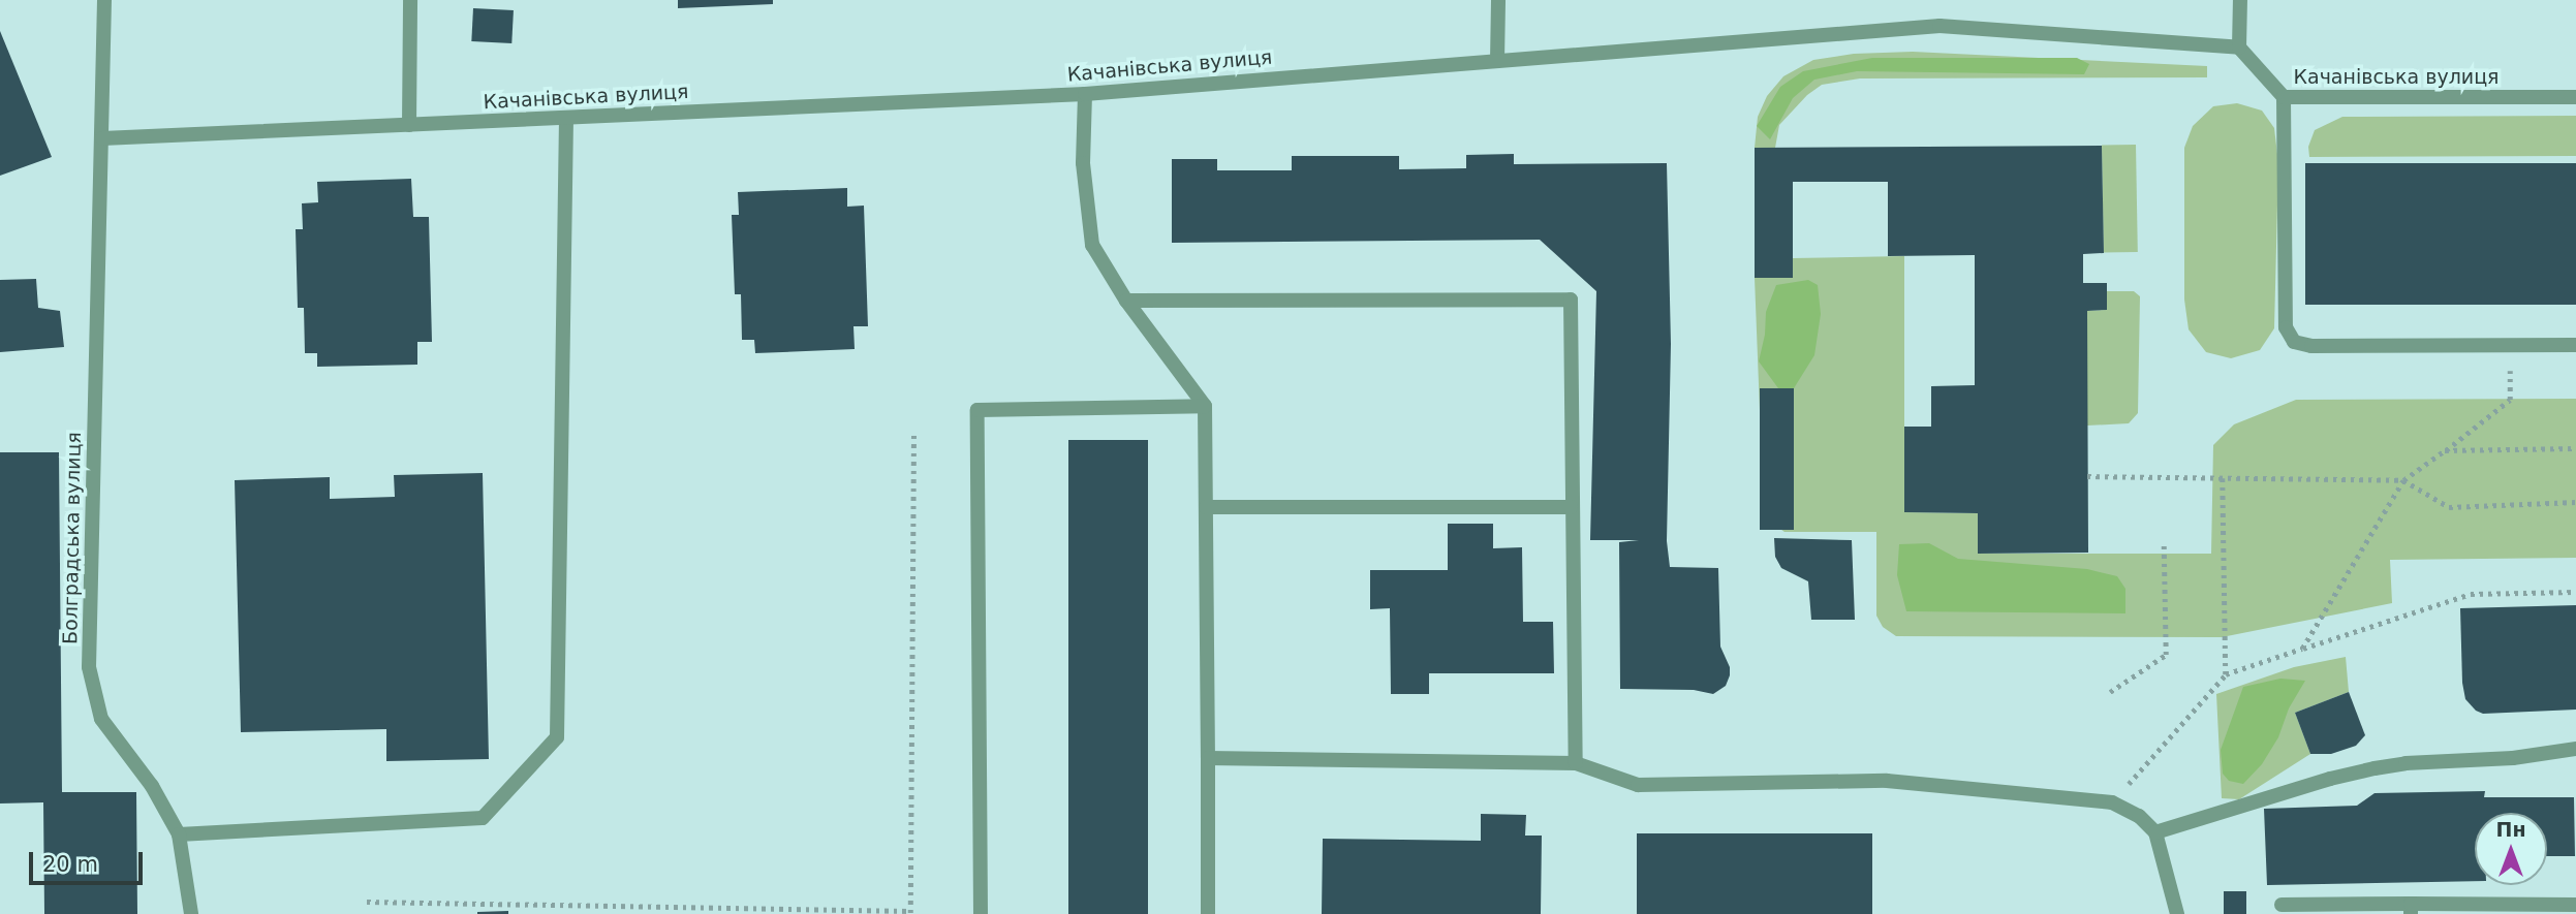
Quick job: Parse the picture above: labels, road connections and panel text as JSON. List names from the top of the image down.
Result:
{
  "streets": {
    "street": ["Качанівська вулиця", "Болградська вулиця"]
  },
  "crossings": [
    ["Качанівська вулиця", "Болградська вулиця"]
  ],
  "scale_bar": "20 m",
  "north": "top"
}
